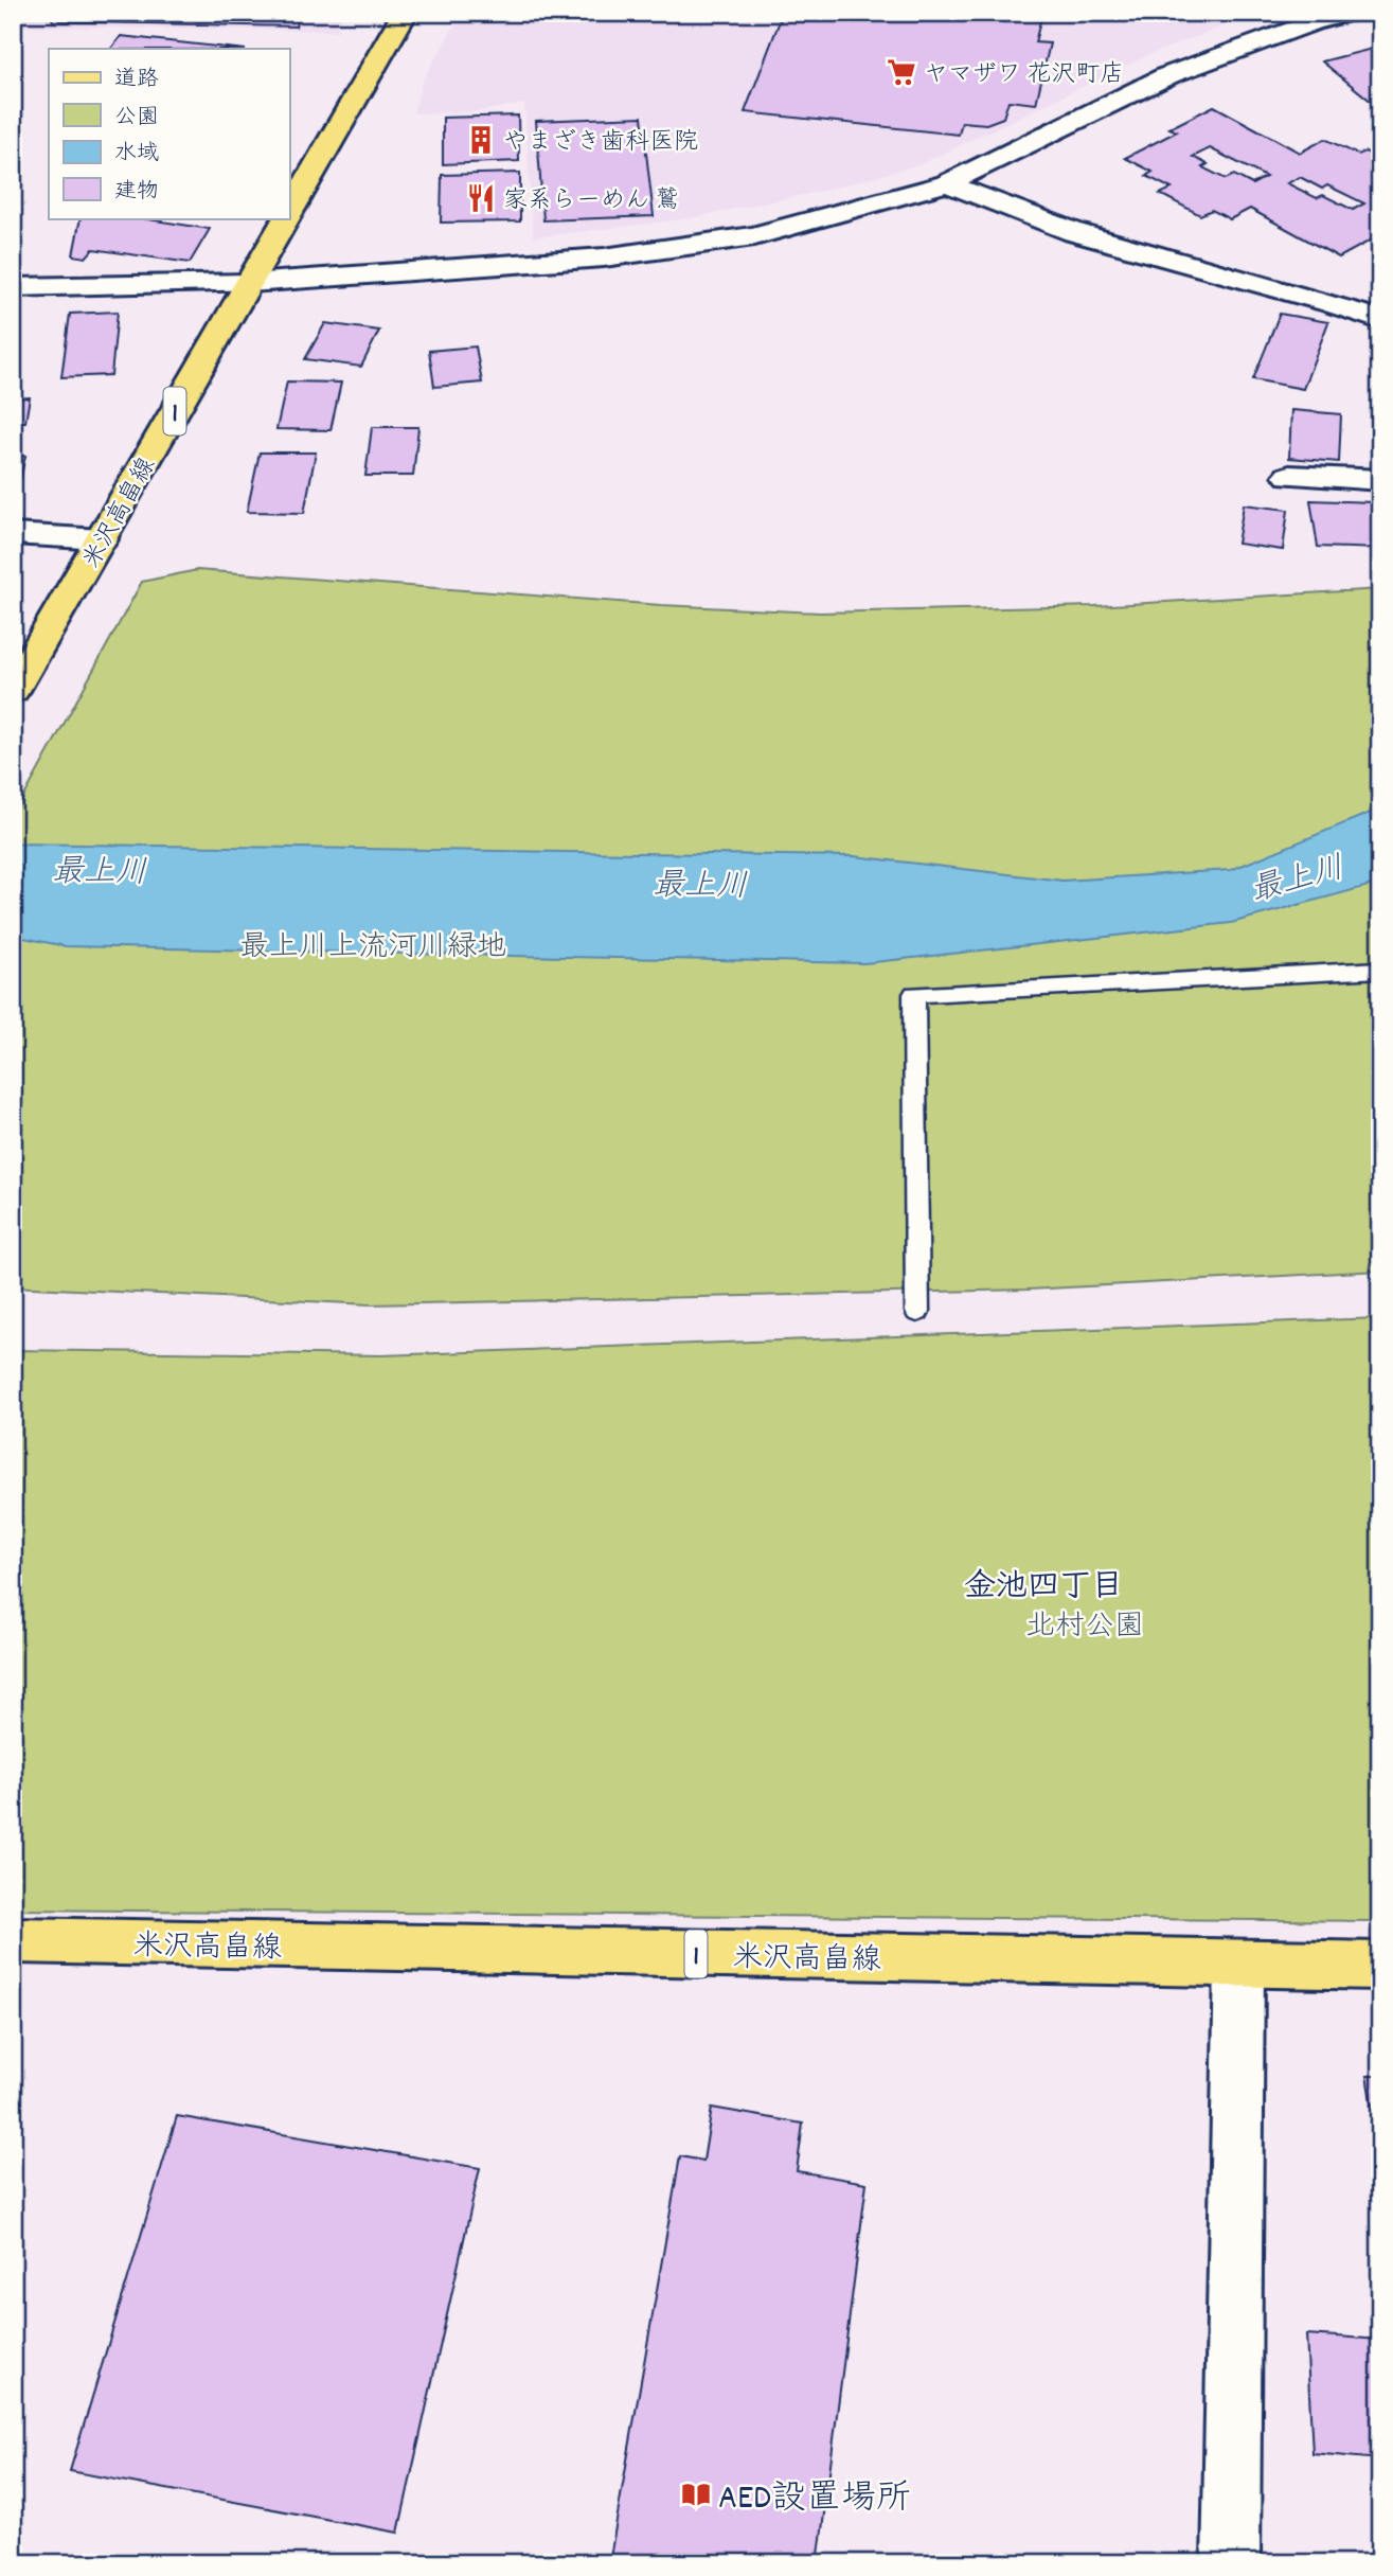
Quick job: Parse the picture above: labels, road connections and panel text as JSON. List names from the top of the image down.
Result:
{
  "streets": {
    "main road": ["1", "米沢高畠線"]
  },
  "districts": ["金池四丁目"],
  "water": ["最上川"],
  "parks": ["最上川上流河川緑地", "北村公園"],
  "places": {
    "supermarket": ["ヤマザワ 花沢町店"],
    "building": ["やまざき歯科医院"],
    "restaurant": ["家系らーめん 鷲"],
    "library": ["AED設置場所"]
  },
  "legend": [
    "道路",
    "公園",
    "水域",
    "建物"
  ]
}
